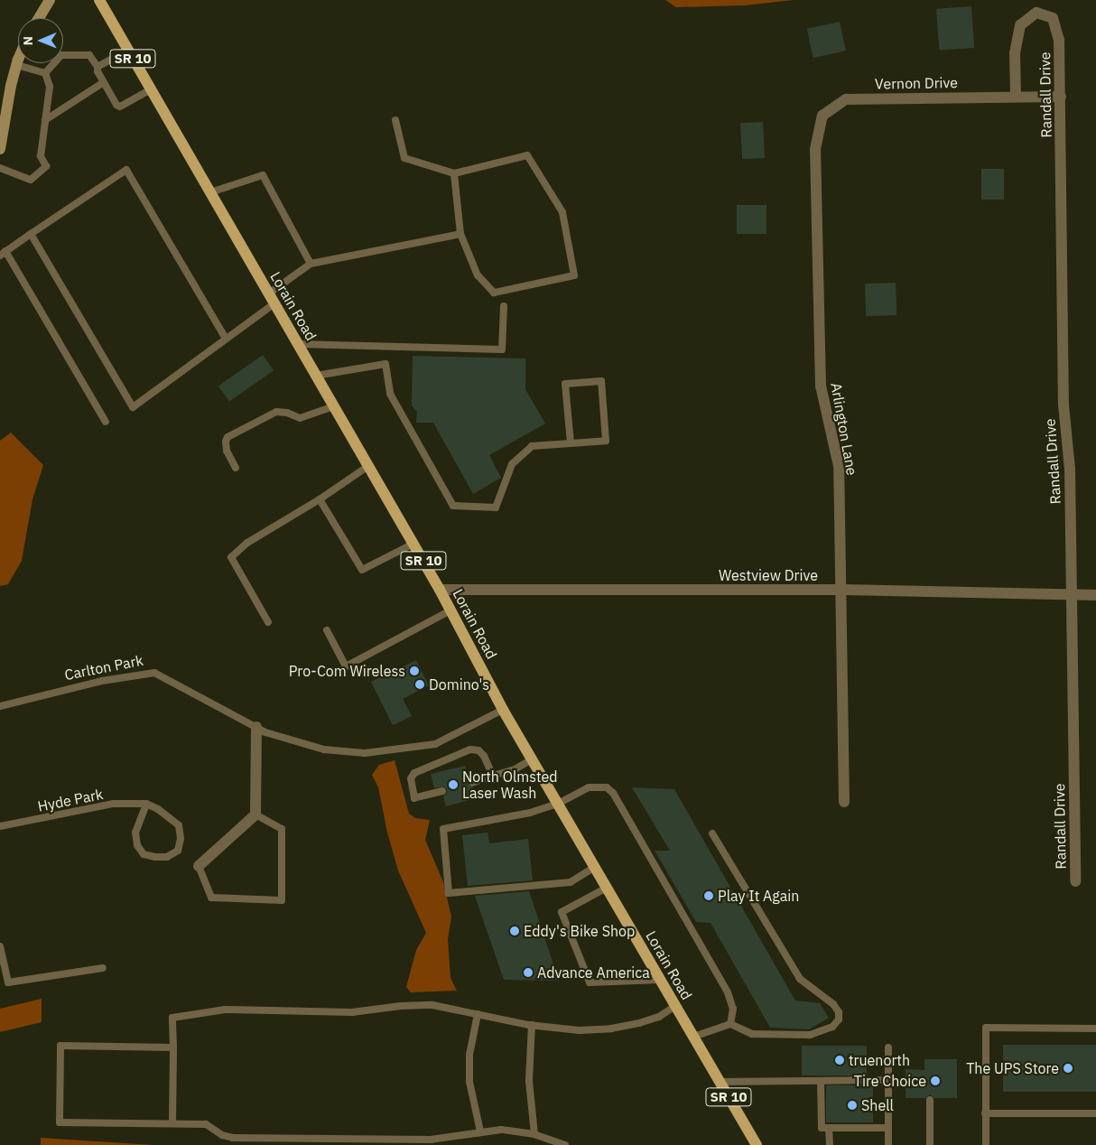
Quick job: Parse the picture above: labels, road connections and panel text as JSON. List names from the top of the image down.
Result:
{
  "streets": {
    "main road": ["SR 10", "Lorain Road"],
    "street": [
      "Vernon Drive",
      "Randall Drive",
      "Arlington Lane",
      "Westview Drive"
    ],
    "lane": ["Carlton Park", "Hyde Park"]
  },
  "crossings": [
    ["Vernon Drive", "Randall Drive"],
    ["Vernon Drive", "Arlington Lane"],
    ["Randall Drive", "Westview Drive"],
    ["Lorain Road", "Westview Drive"],
    ["Lorain Road", "Carlton Park"],
    ["Arlington Lane", "Westview Drive"]
  ],
  "places": [
    "Pro-Com Wireless",
    "Domino's",
    "North Olmsted Laser Wash",
    "Play It Again",
    "Eddy's Bike Shop",
    "Advance America",
    "truenorth",
    "The UPS Store",
    "Tire Choice",
    "Shell"
  ],
  "north": "left"
}
